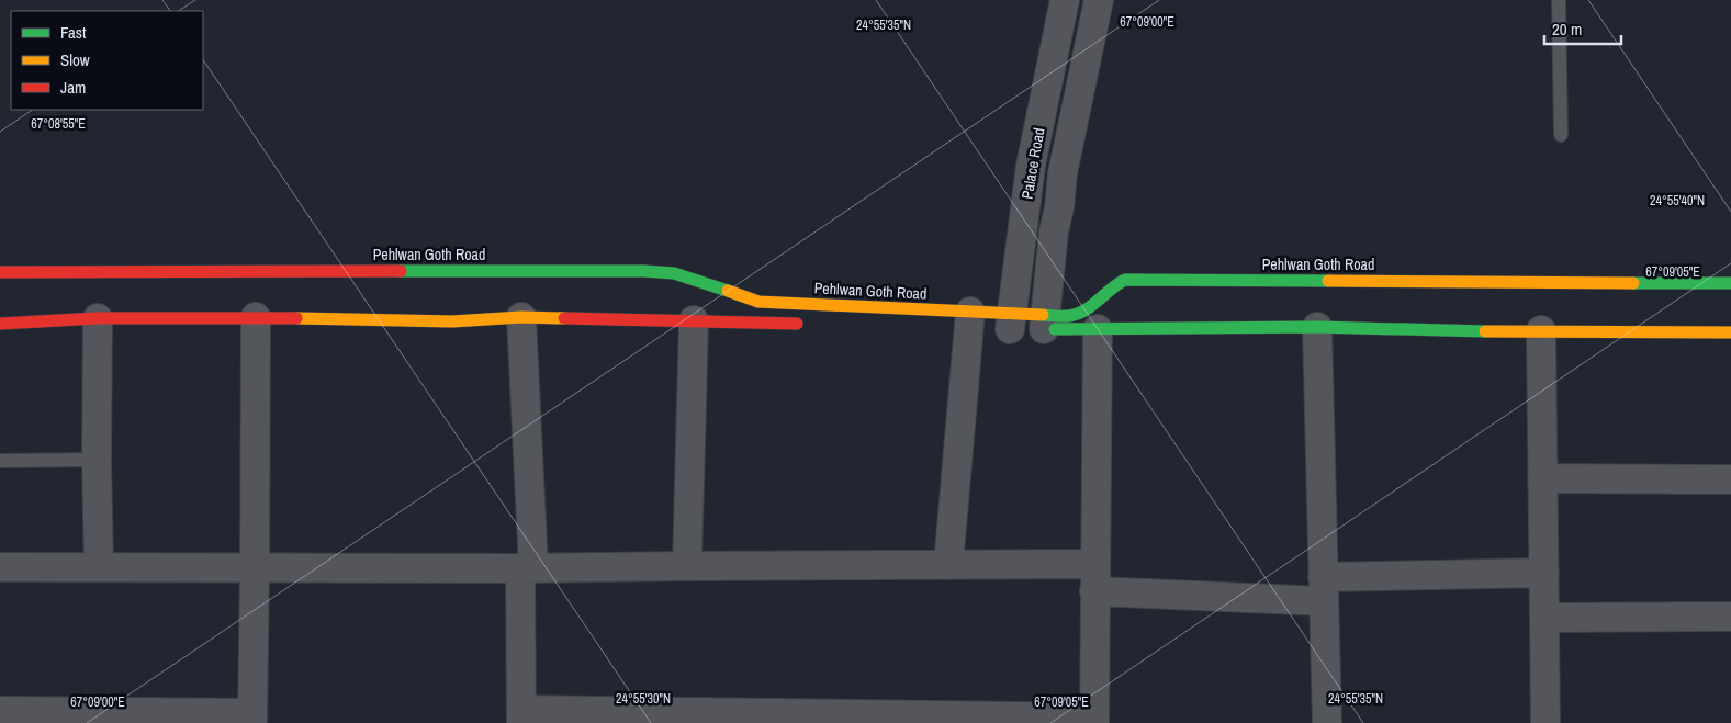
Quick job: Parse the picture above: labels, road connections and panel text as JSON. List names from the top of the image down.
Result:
{
  "streets": {
    "main road": ["Pehlwan Goth Road"],
    "street": ["Palace Road"]
  },
  "crossings": [
    ["Palace Road", "Pehlwan Goth Road"]
  ],
  "legend": ["Fast", "Slow", "Jam"],
  "scale_bar": "20 m",
  "coordinates": [
    "67°09'00\"E",
    "24°55'35\"N",
    "67°08'55\"E",
    "24°55'40\"N",
    "67°09'05\"E",
    "24°55'30\"N"
  ]
}
